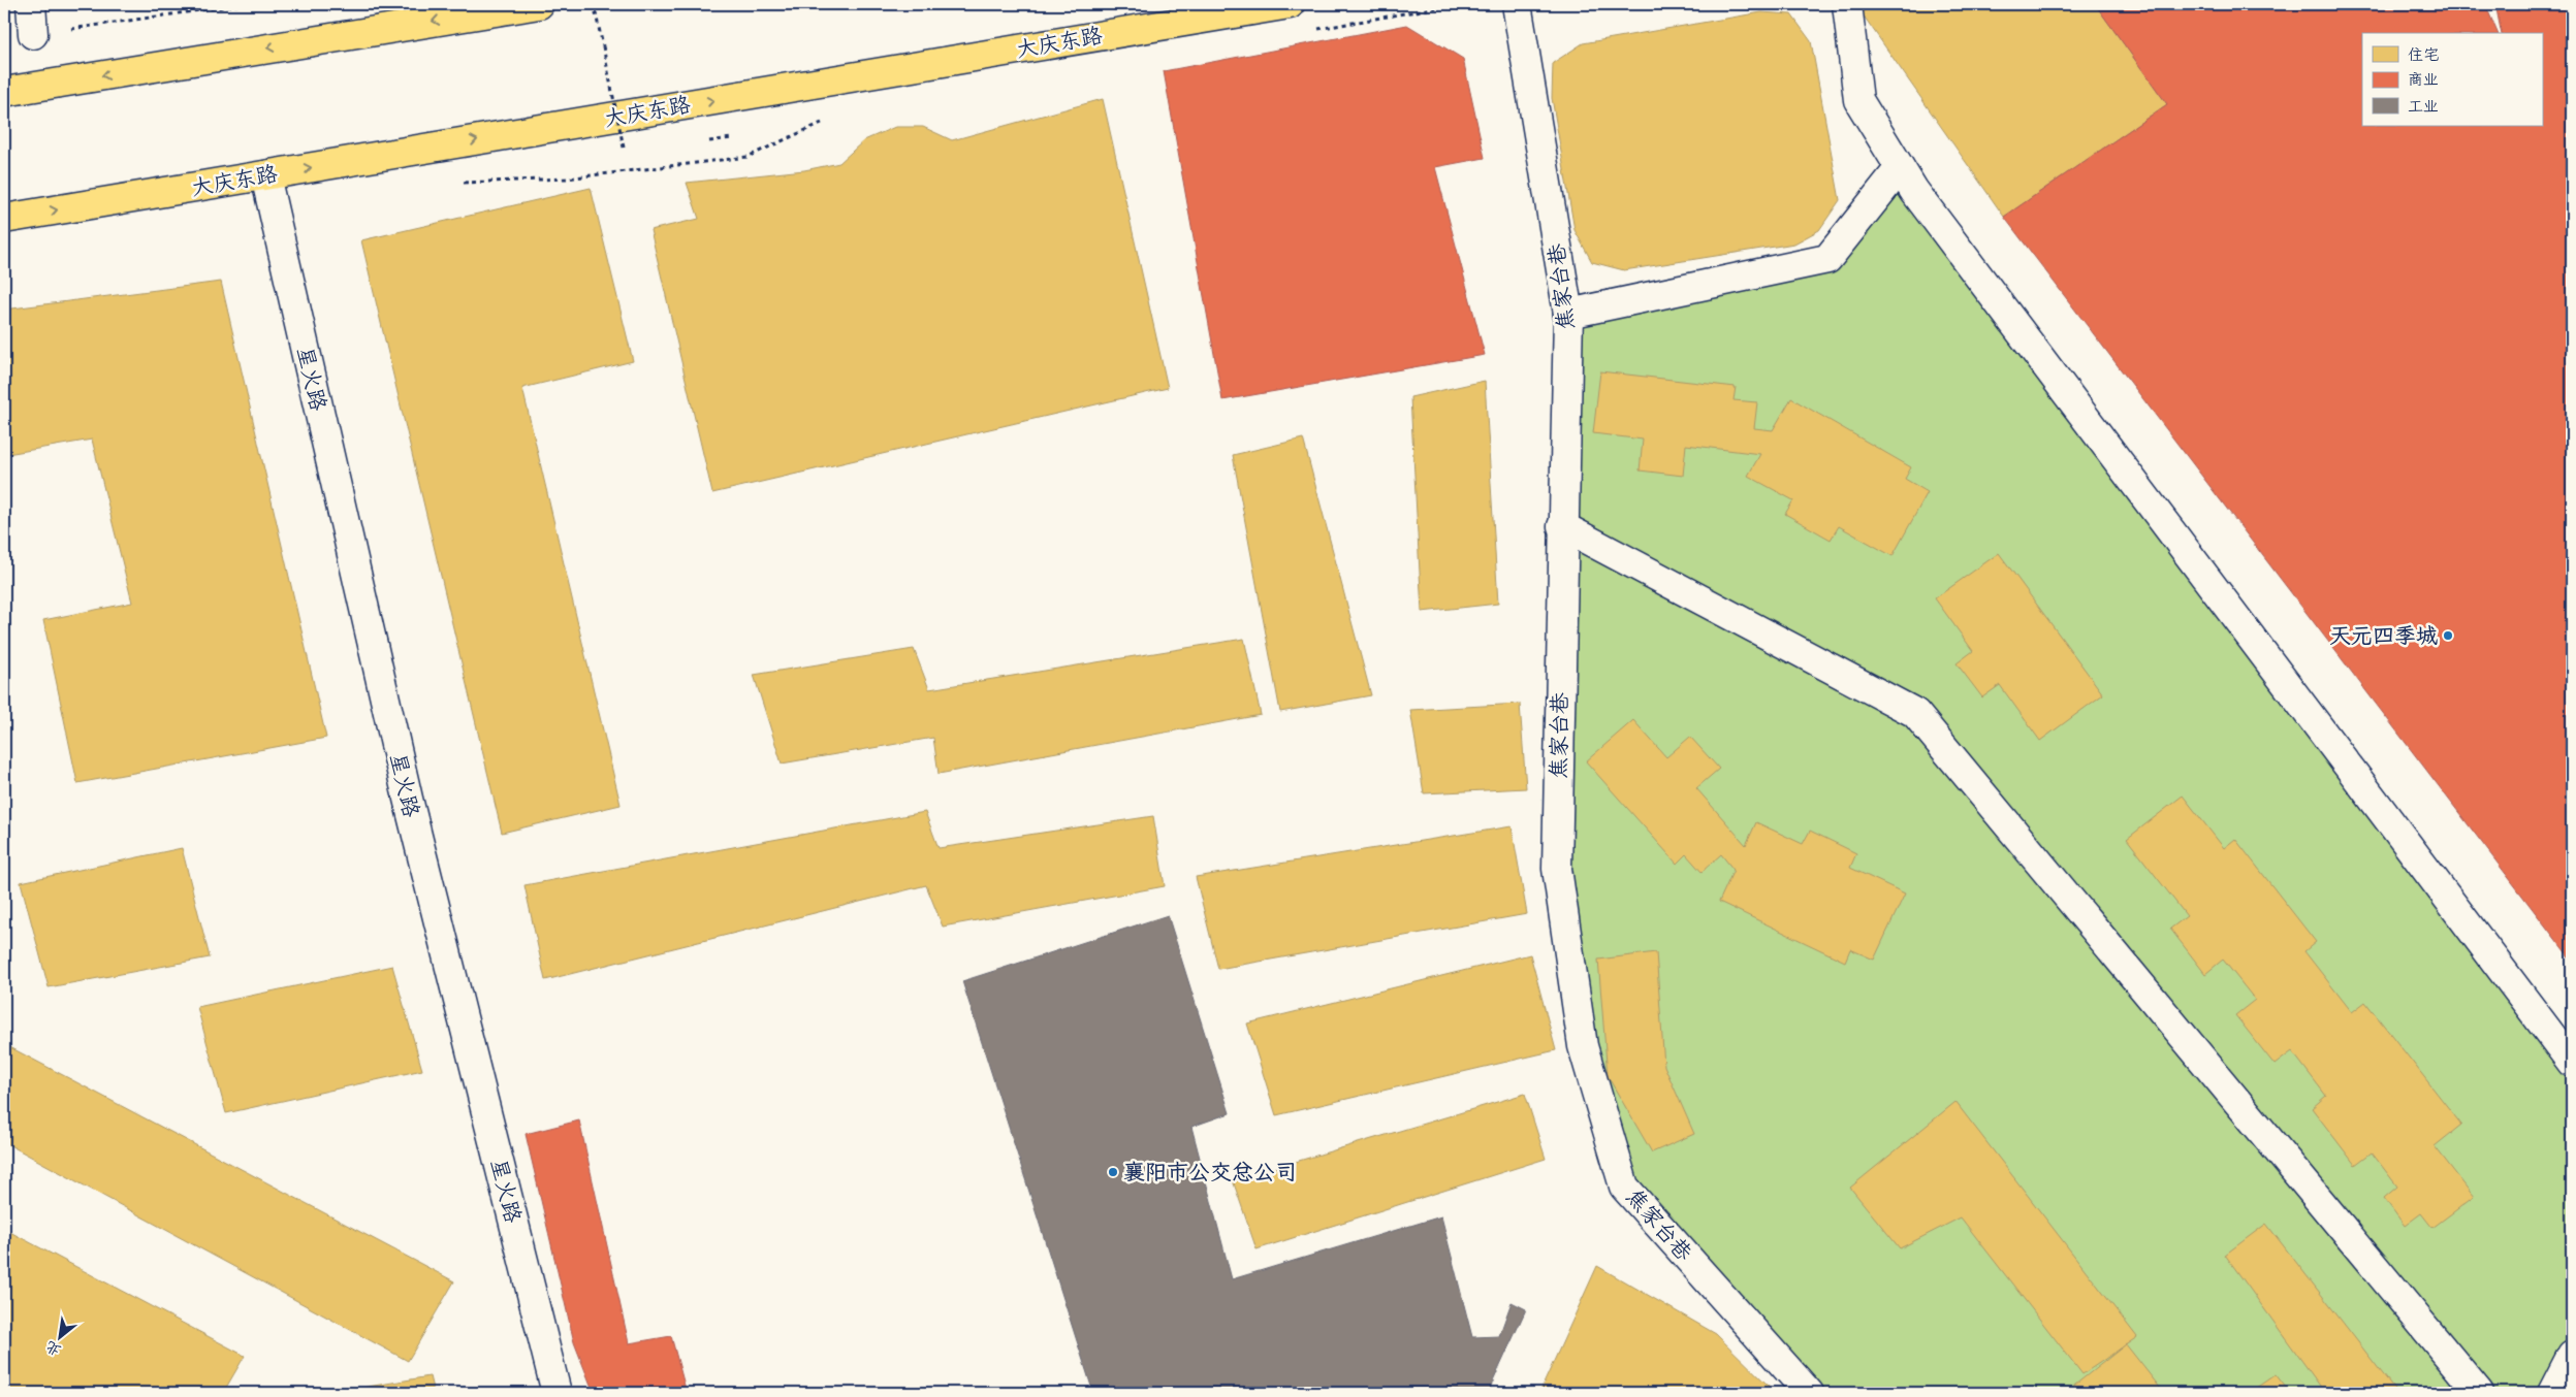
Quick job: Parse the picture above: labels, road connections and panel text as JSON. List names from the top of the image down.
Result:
{
  "streets": {
    "main road": ["大庆东路"],
    "street": ["焦家台巷", "星火路"]
  },
  "crossings": [
    ["大庆东路", "星火路"]
  ],
  "places": ["天元四季城", "襄阳市公交总公司"],
  "legend": ["住宅", "商业", "工业"],
  "north": "bottom left"
}
